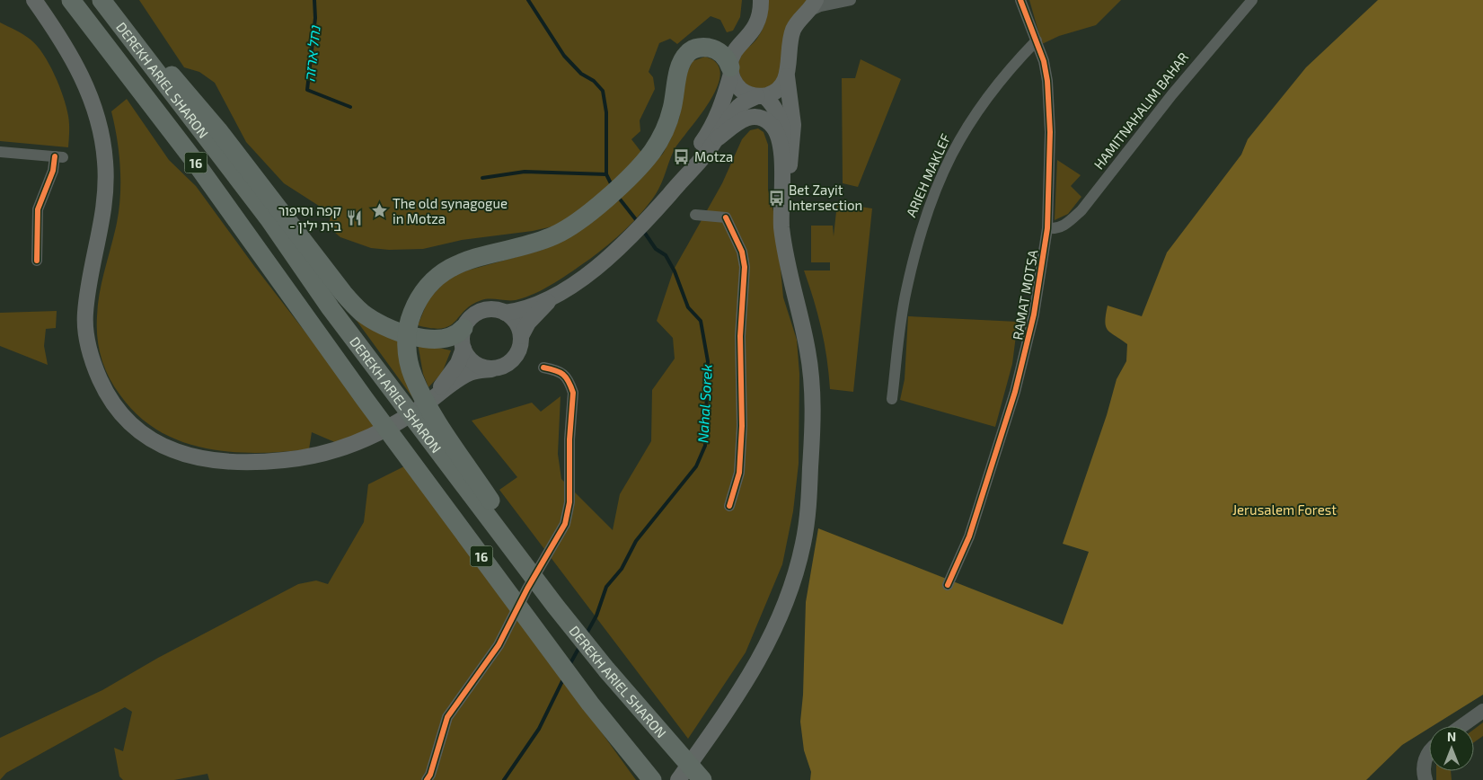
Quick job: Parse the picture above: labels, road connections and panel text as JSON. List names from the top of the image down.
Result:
{
  "streets": {
    "highway": ["DEREKH ARIEL SHARON", "16"],
    "street": ["HAMITNAHALIM BAHAR", "ARIEH MAKLEF", "RAMAT MOTSA"]
  },
  "crossings": [
    ["HAMITNAHALIM BAHAR", "RAMAT MOTSA"],
    ["ARIEH MAKLEF", "RAMAT MOTSA"]
  ],
  "water": ["נחל ארזה", "Nahal Sorek"],
  "parks": ["Jerusalem Forest"],
  "places": {
    "bus stop": ["Motza", "Bet Zayit Intersection"],
    "place": ["The old synagogue in Motza"],
    "restaurant": ["קפה וסיפור - בית ילין"]
  },
  "north": "top"
}
